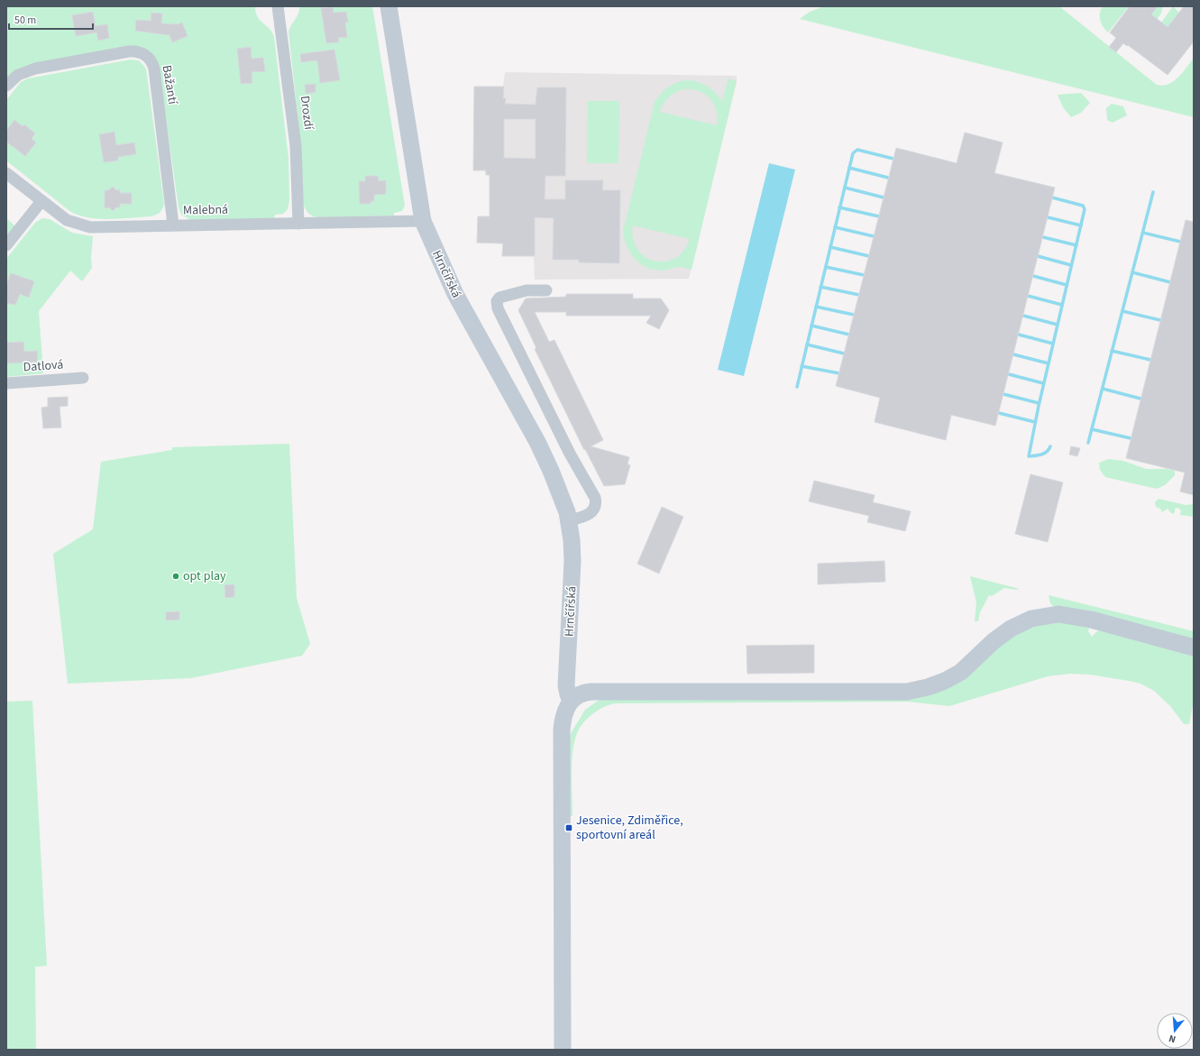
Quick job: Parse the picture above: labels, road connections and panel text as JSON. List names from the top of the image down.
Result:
{
  "streets": {
    "street": [
      "Bažantí",
      "Drozdí",
      "Malebná",
      "Hrnčířská",
      "Datlová"
    ]
  },
  "crossings": [
    ["Bažantí", "Malebná"],
    ["Drozdí", "Malebná"],
    ["Malebná", "Hrnčířská"]
  ],
  "places": {
    "other": ["opt play"],
    "transit": ["Jesenice, Zdiměřice, sportovní areál"]
  },
  "scale_bar": "50 m",
  "north": "bottom"
}
